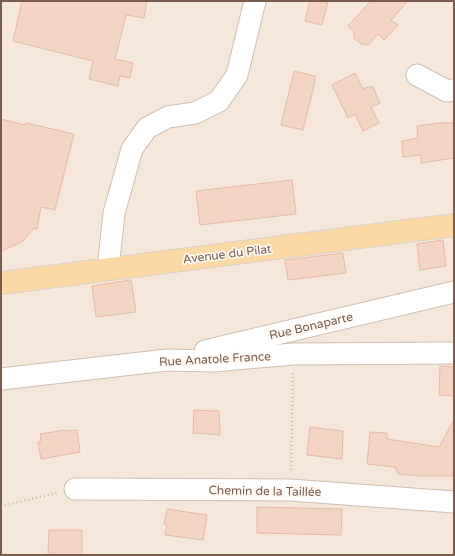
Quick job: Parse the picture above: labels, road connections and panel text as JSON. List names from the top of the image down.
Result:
{
  "streets": {
    "main road": ["Avenue du Pilat"],
    "street": ["Rue Bonaparte", "Rue Anatole France", "Chemin de la Taillée"]
  },
  "crossings": [
    ["Rue Bonaparte", "Rue Anatole France"]
  ]
}
